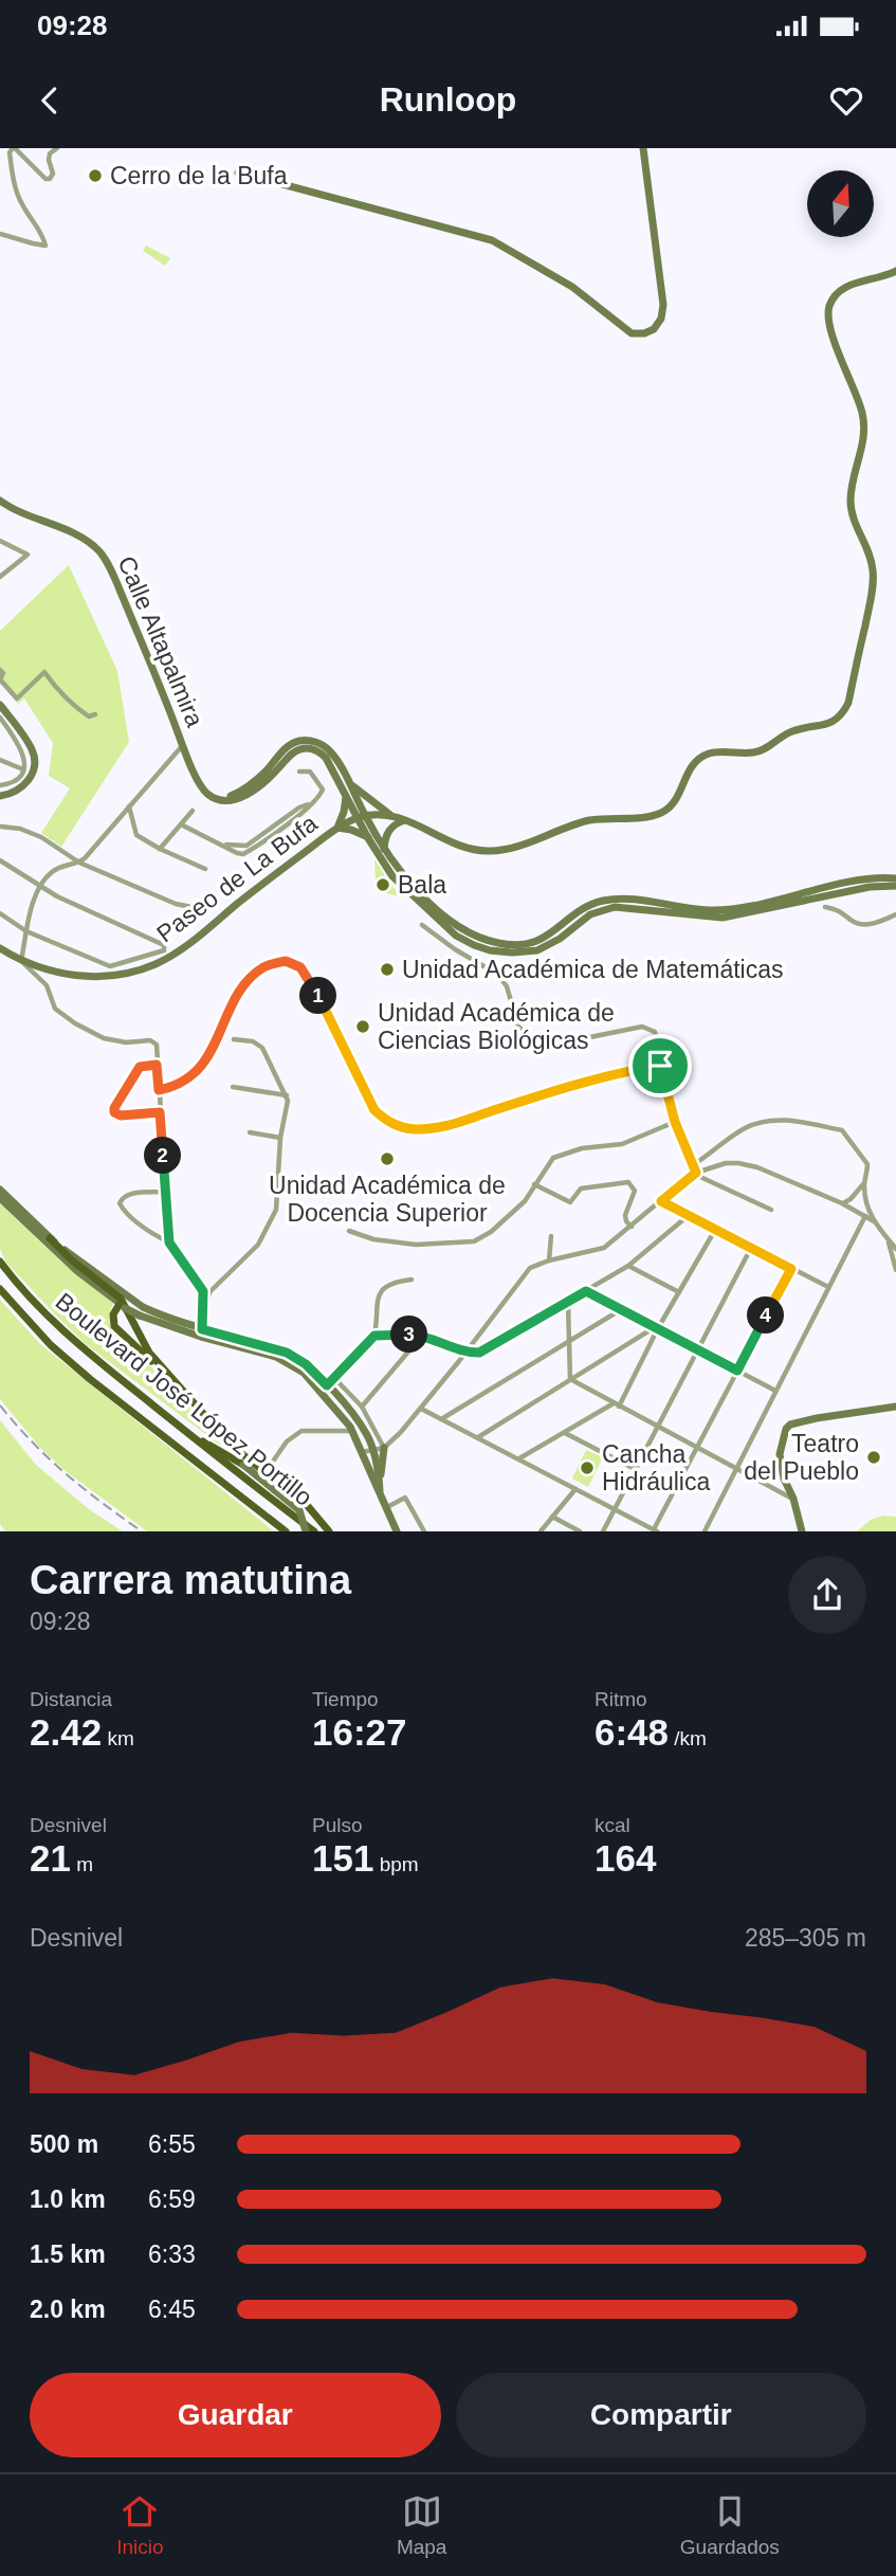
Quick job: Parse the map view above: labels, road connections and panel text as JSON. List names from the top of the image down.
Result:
{
  "streets": {
    "main road": ["Boulevard José López Portillo"],
    "street": ["Calle Altapalmira", "Paseo de La Bufa"]
  },
  "places": [
    "Cerro de la Bufa",
    "Bala",
    "Unidad Académica de Matemáticas",
    "Unidad Académica de Ciencias Biológicas",
    "Unidad Académica de Docencia Superior",
    "Teatro del Pueblo",
    "Cancha Hidráulica"
  ],
  "north": "top",
  "page": {
    "status": "09:28",
    "header": "Runloop",
    "pins": [
      "1",
      "2",
      "4",
      "3"
    ],
    "heading": ["Carrera matutina", "09:28"],
    "stats": [
      ["Distancia", "2.42 km"],
      ["Tiempo", "16:27"],
      ["Ritmo", "6:48 /km"],
      ["Desnivel", "21 m"],
      ["Pulso", "151 bpm"],
      ["kcal", "164"]
    ],
    "chart": ["Desnivel", "285–305 m"],
    "list": [
      {
        "name": "500 m",
        "note": "6:55"
      },
      {
        "name": "1.0 km",
        "note": "6:59"
      },
      {
        "name": "1.5 km",
        "note": "6:33"
      },
      {
        "name": "2.0 km",
        "note": "6:45"
      }
    ],
    "buttons": ["Guardar", "Compartir"],
    "tabs": ["Inicio", "Mapa", "Guardados"]
  }
}
